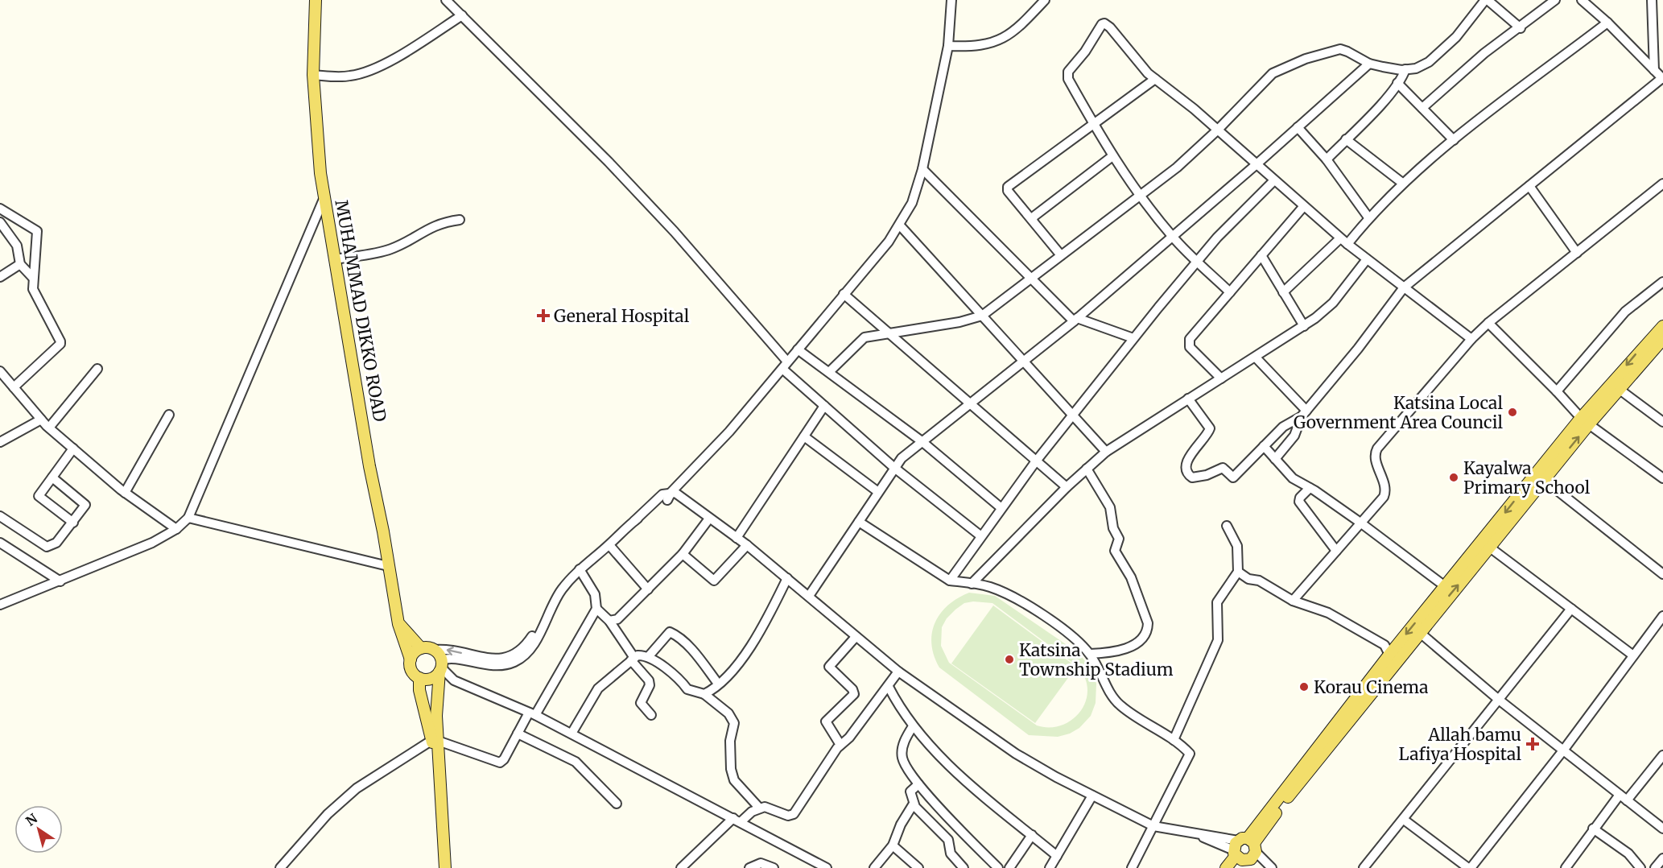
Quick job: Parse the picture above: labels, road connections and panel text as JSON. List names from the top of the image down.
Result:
{
  "streets": {
    "main road": ["MUHAMMAD DIKKO ROAD"]
  },
  "places": {
    "health": ["General Hospital", "Allah bamu Lafiya Hospital"],
    "other": [
      "Katsina Local Government Area Council",
      "Kayalwa Primary School",
      "Katsina Township Stadium",
      "Korau Cinema"
    ]
  },
  "north": "top left"
}
